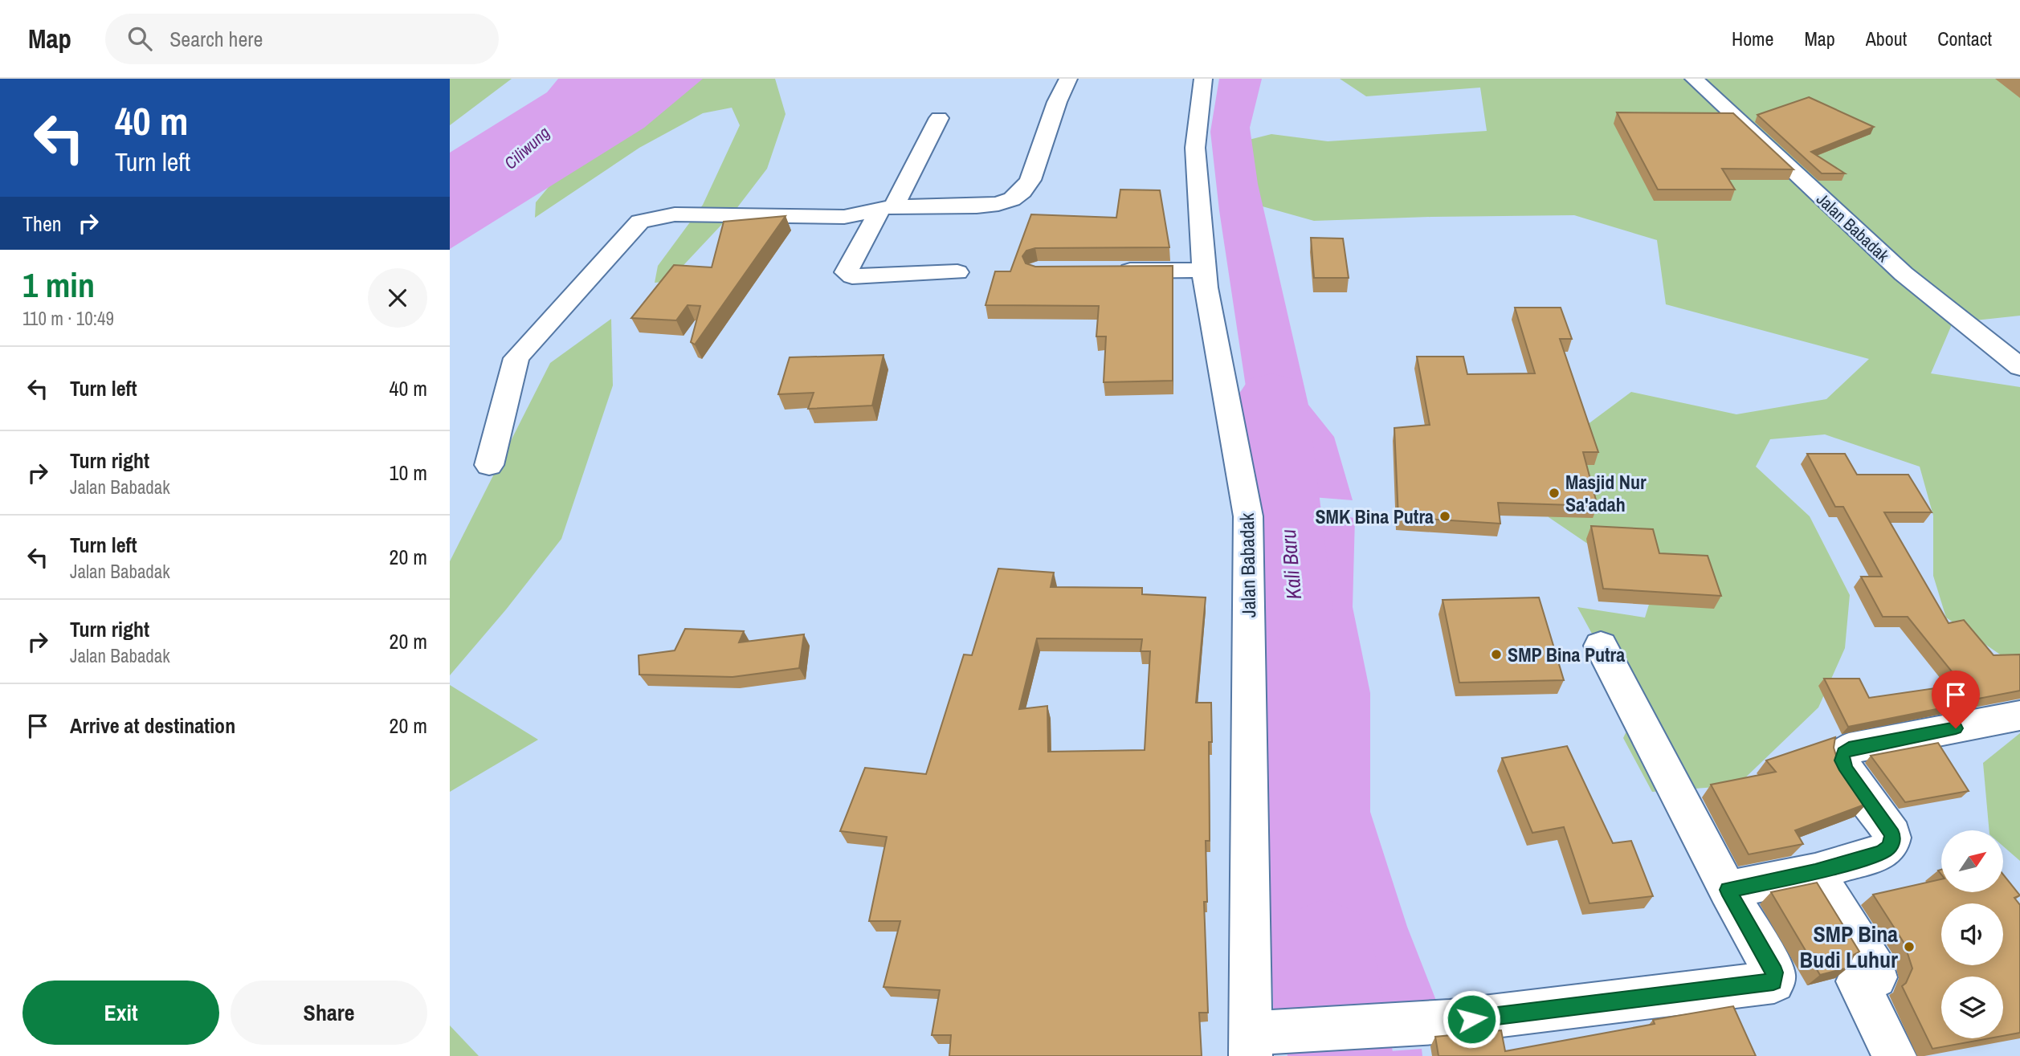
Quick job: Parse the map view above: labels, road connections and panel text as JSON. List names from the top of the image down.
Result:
{
  "streets": {
    "street": ["Jalan Babadak"]
  },
  "water": ["Ciliwung", "Kali Baru"],
  "places": [
    "Masjid Nur Sa'adah",
    "SMK Bina Putra",
    "SMP Bina Putra",
    "SMP Bina Budi Luhur"
  ],
  "north": "top right",
  "page": {
    "header": "Map",
    "search": "Search here",
    "nav": [
      "Home",
      "Map",
      "About",
      "Contact"
    ],
    "turn": ["40 m", "Turn left"],
    "then": "Then",
    "heading": ["1 min", "110 m · 10:49"],
    "list": [
      {
        "name": "Turn left",
        "value": "40 m"
      },
      {
        "name": "Turn right",
        "note": "Jalan Babadak",
        "value": "10 m"
      },
      {
        "name": "Turn left",
        "note": "Jalan Babadak",
        "value": "20 m"
      },
      {
        "name": "Turn right",
        "note": "Jalan Babadak",
        "value": "20 m"
      },
      {
        "name": "Arrive at destination",
        "value": "20 m"
      }
    ],
    "buttons": ["Exit", "Share"]
  }
}
